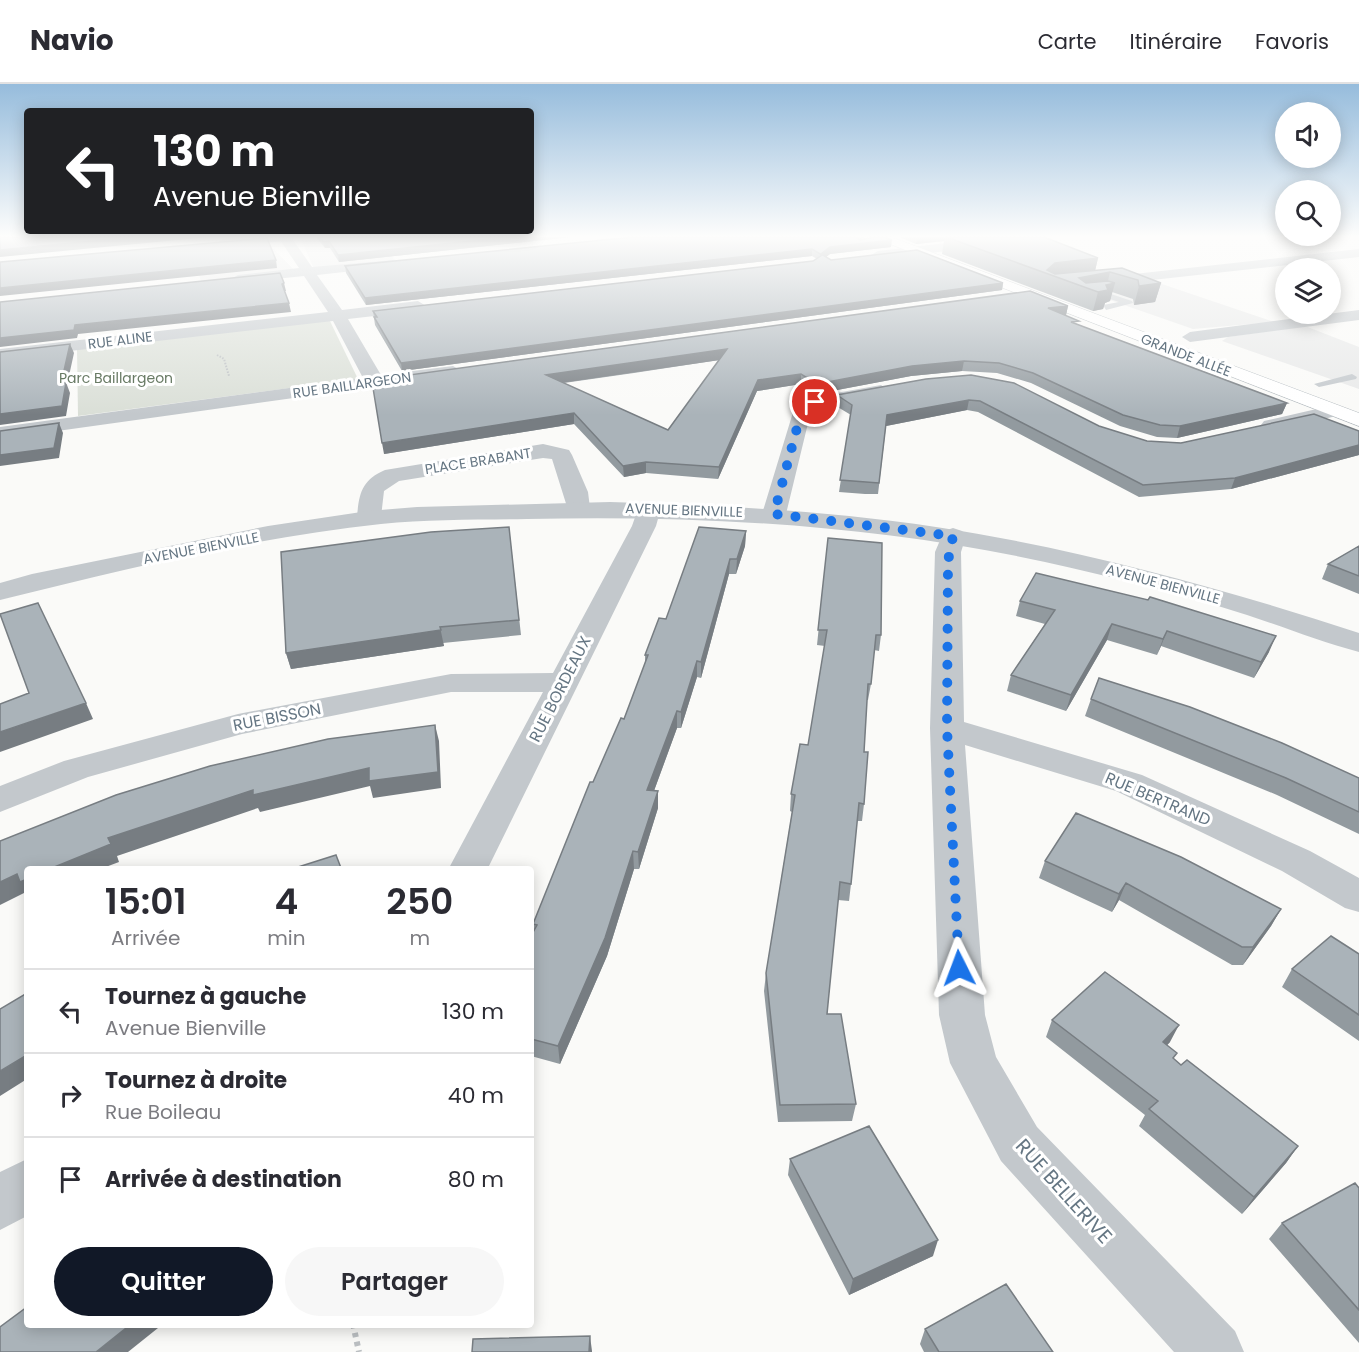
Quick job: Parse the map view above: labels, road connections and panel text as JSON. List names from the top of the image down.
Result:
{
  "streets": {
    "main road": ["GRANDE ALLÉE"],
    "street": [
      "RUE ALINE",
      "RUE BAILLARGEON",
      "PLACE BRABANT",
      "AVENUE BIENVILLE",
      "RUE BORDEAUX",
      "RUE BISSON",
      "RUE BERTRAND",
      "RUE BELLERIVE"
    ]
  },
  "crossings": [
    ["PLACE BRABANT", "AVENUE BIENVILLE"],
    ["AVENUE BIENVILLE", "RUE BORDEAUX"],
    ["AVENUE BIENVILLE", "RUE BELLERIVE"],
    ["RUE BORDEAUX", "RUE BISSON"],
    ["RUE BERTRAND", "RUE BELLERIVE"]
  ],
  "parks": ["Parc Baillargeon"],
  "page": {
    "header": "Navio",
    "nav": ["Carte", "Itinéraire", "Favoris"],
    "turn": ["130 m", "Avenue Bienville"],
    "eta": [
      "15:01",
      "Arrivée",
      "4",
      "min",
      "250",
      "m"
    ],
    "list": [
      {
        "name": "Tournez à gauche",
        "note": "Avenue Bienville",
        "value": "130 m"
      },
      {
        "name": "Tournez à droite",
        "note": "Rue Boileau",
        "value": "40 m"
      },
      {
        "name": "Arrivée à destination",
        "value": "80 m"
      }
    ],
    "buttons": ["Quitter", "Partager"]
  }
}
